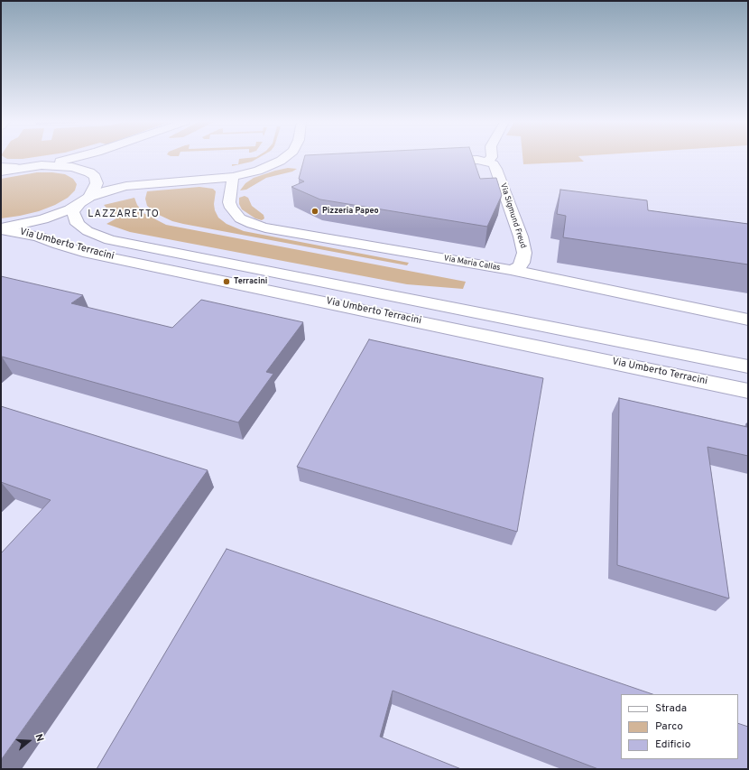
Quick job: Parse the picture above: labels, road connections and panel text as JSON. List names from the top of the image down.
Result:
{
  "streets": {
    "main road": ["Via Sigmund Freud", "Via Umberto Terracini", "Via Maria Callas"]
  },
  "crossings": [
    ["Via Sigmund Freud", "Via Maria Callas"]
  ],
  "districts": ["LAZZARETTO"],
  "places": ["Pizzeria Papeo", "Terracini"],
  "legend": ["Strada", "Parco", "Edificio"],
  "north": "right"
}
